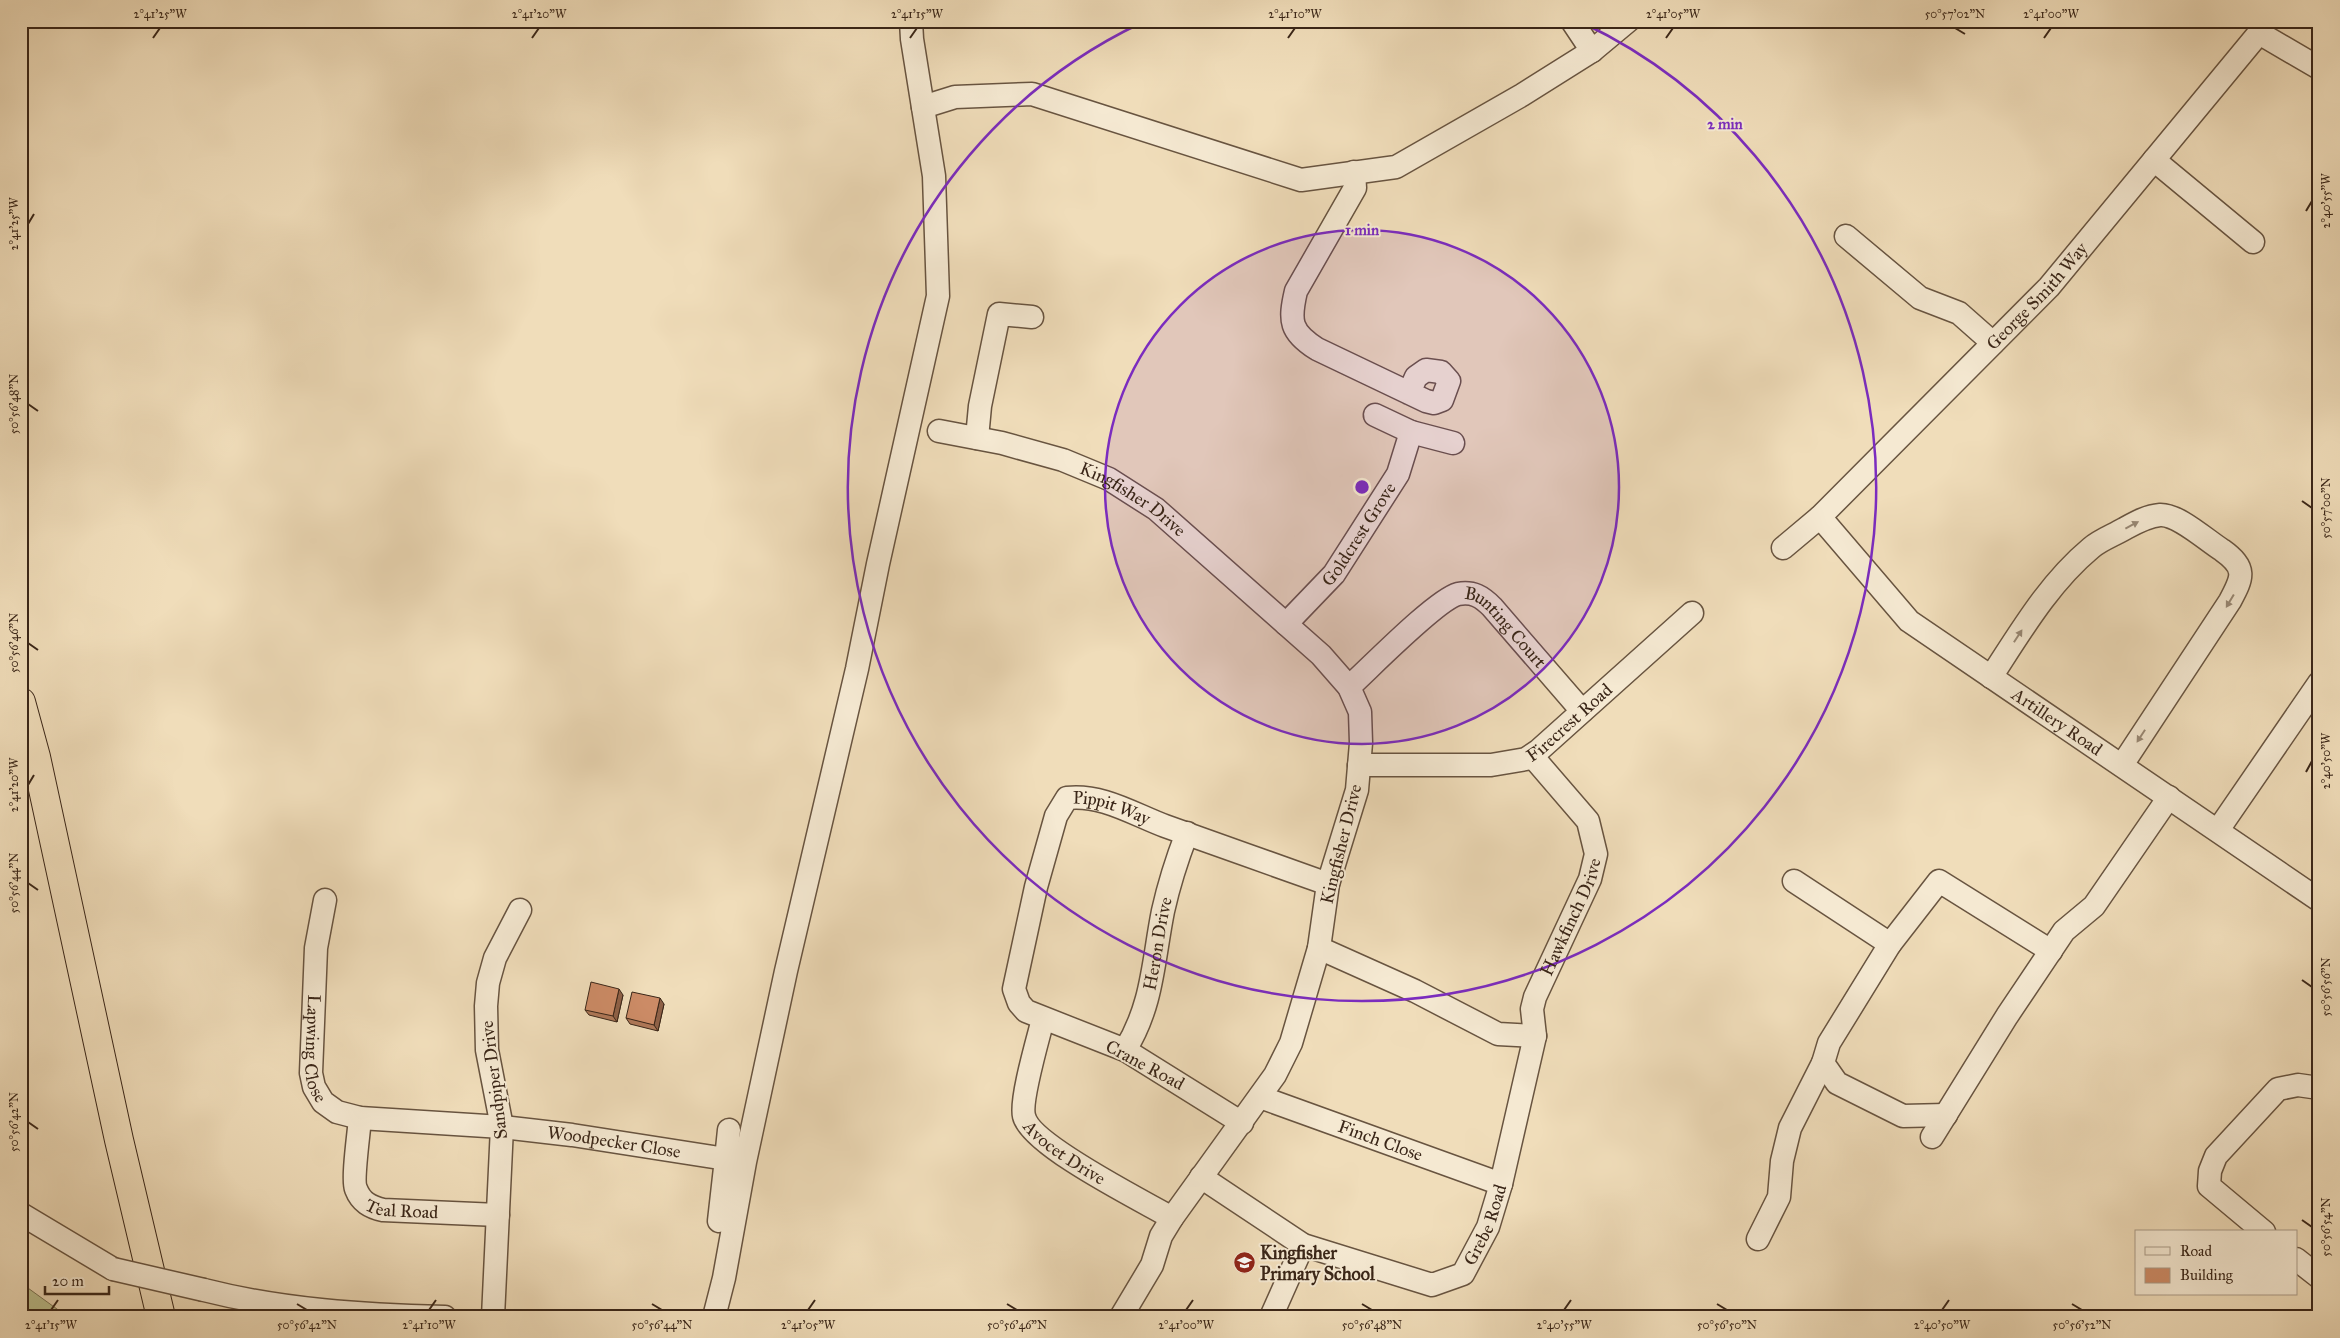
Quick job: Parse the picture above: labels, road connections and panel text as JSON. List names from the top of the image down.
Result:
{
  "streets": {
    "street": [
      "George Smith Way",
      "Kingfisher Drive",
      "Goldcrest Grove",
      "Bunting Court",
      "Firecrest Road",
      "Artillery Road",
      "Pippit Way",
      "Hawkfinch Drive",
      "Heron Drive",
      "Lapwing Close",
      "Crane Road",
      "Sandpiper Drive",
      "Finch Close",
      "Woodpecker Close",
      "Avocet Drive",
      "Teal Road",
      "Grebe Road"
    ]
  },
  "crossings": [
    ["George Smith Way", "Artillery Road"],
    ["Kingfisher Drive", "Goldcrest Grove"],
    ["Kingfisher Drive", "Bunting Court"],
    ["Kingfisher Drive", "Firecrest Road"],
    ["Kingfisher Drive", "Pippit Way"],
    ["Kingfisher Drive", "Crane Road"],
    ["Kingfisher Drive", "Finch Close"],
    ["Kingfisher Drive", "Avocet Drive"],
    ["Kingfisher Drive", "Grebe Road"],
    ["Bunting Court", "Firecrest Road"],
    ["Firecrest Road", "Hawkfinch Drive"],
    ["Pippit Way", "Heron Drive"],
    ["Pippit Way", "Crane Road"],
    ["Pippit Way", "Avocet Drive"],
    ["Hawkfinch Drive", "Grebe Road"],
    ["Heron Drive", "Crane Road"],
    ["Lapwing Close", "Sandpiper Drive"],
    ["Lapwing Close", "Woodpecker Close"],
    ["Lapwing Close", "Teal Road"],
    ["Crane Road", "Avocet Drive"],
    ["Sandpiper Drive", "Woodpecker Close"],
    ["Sandpiper Drive", "Teal Road"],
    ["Finch Close", "Grebe Road"]
  ],
  "places": {
    "school or university": ["Kingfisher Primary School"]
  },
  "legend": ["Road", "Building"],
  "scale_bar": "20 m",
  "coordinates": [
    "2°41'25\"W",
    "2°41'20\"W",
    "2°41'15\"W",
    "2°41'10\"W",
    "2°41'05\"W",
    "50°57'02\"N",
    "2°41'00\"W",
    "2°40'55\"W",
    "50°56'48\"N",
    "50°57'00\"N",
    "50°56'46\"N",
    "2°40'50\"W",
    "50°56'44\"N",
    "50°56'56\"N",
    "50°56'42\"N",
    "50°56'54\"N",
    "50°56'50\"N",
    "50°56'52\"N"
  ],
  "rings": ["2 min", "1 min"]
}
